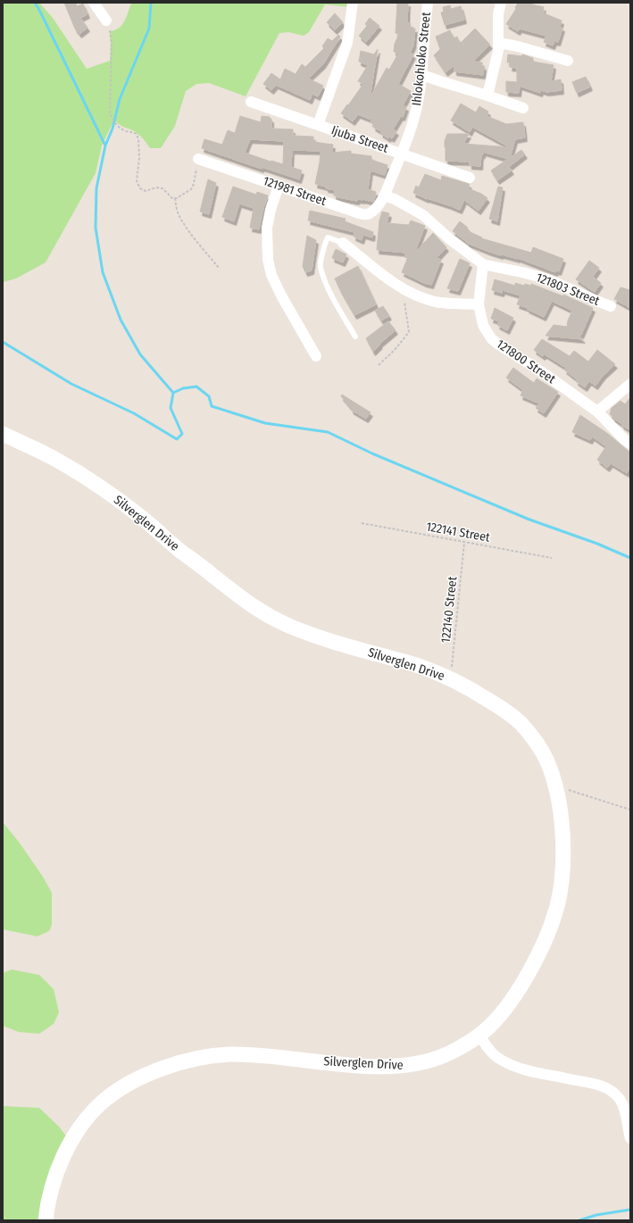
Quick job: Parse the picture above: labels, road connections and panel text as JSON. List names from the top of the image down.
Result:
{
  "streets": {
    "street": [
      "Ihlokohloko Street",
      "Ijuba Street",
      "121981 Street",
      "121803 Street",
      "121800 Street",
      "Silverglen Drive"
    ],
    "path": ["122141 Street", "122140 Street"]
  },
  "crossings": [
    ["Ihlokohloko Street", "Ijuba Street"],
    ["Ihlokohloko Street", "121981 Street"],
    ["121803 Street", "121800 Street"],
    ["Silverglen Drive", "122140 Street"],
    ["122141 Street", "122140 Street"]
  ]
}
